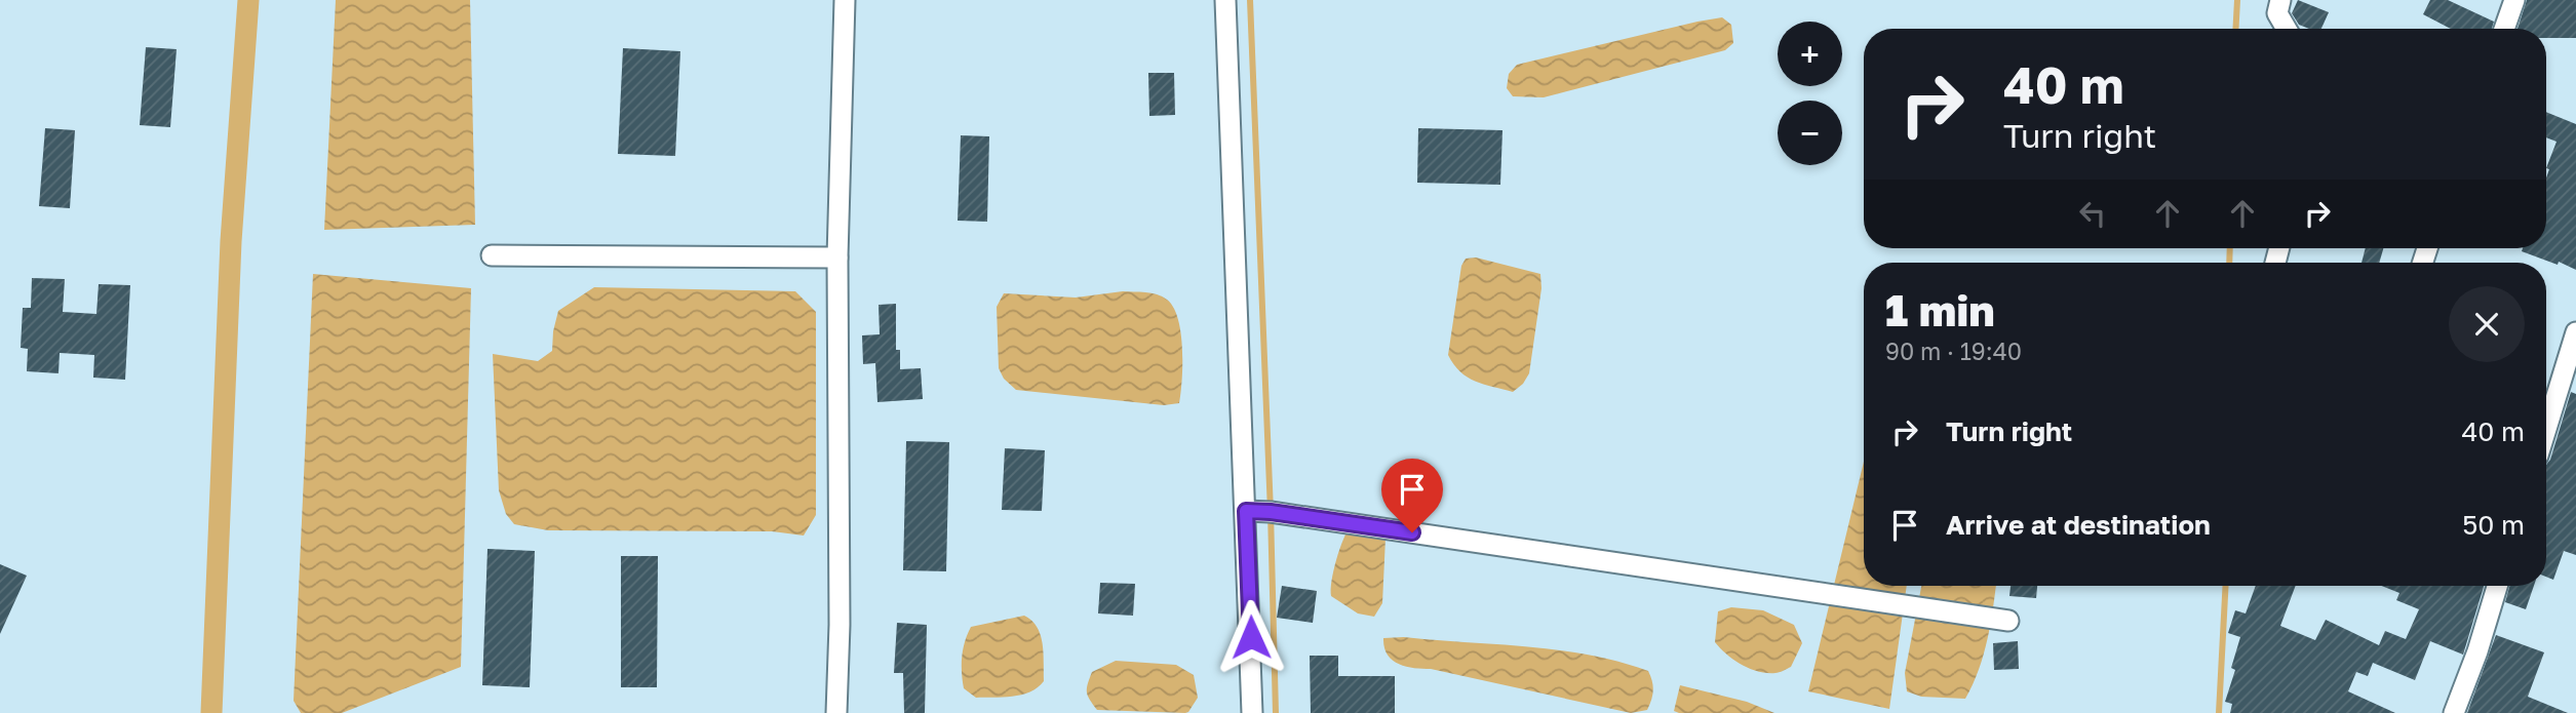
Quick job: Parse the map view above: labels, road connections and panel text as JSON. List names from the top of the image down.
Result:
{
  "page": {
    "map_buttons": ["+", "−"],
    "turn": ["40 m", "Turn right"],
    "heading": ["1 min", "90 m · 19:40"],
    "list": [
      {
        "name": "Turn right",
        "value": "40 m"
      },
      {
        "name": "Arrive at destination",
        "value": "50 m"
      }
    ]
  }
}
